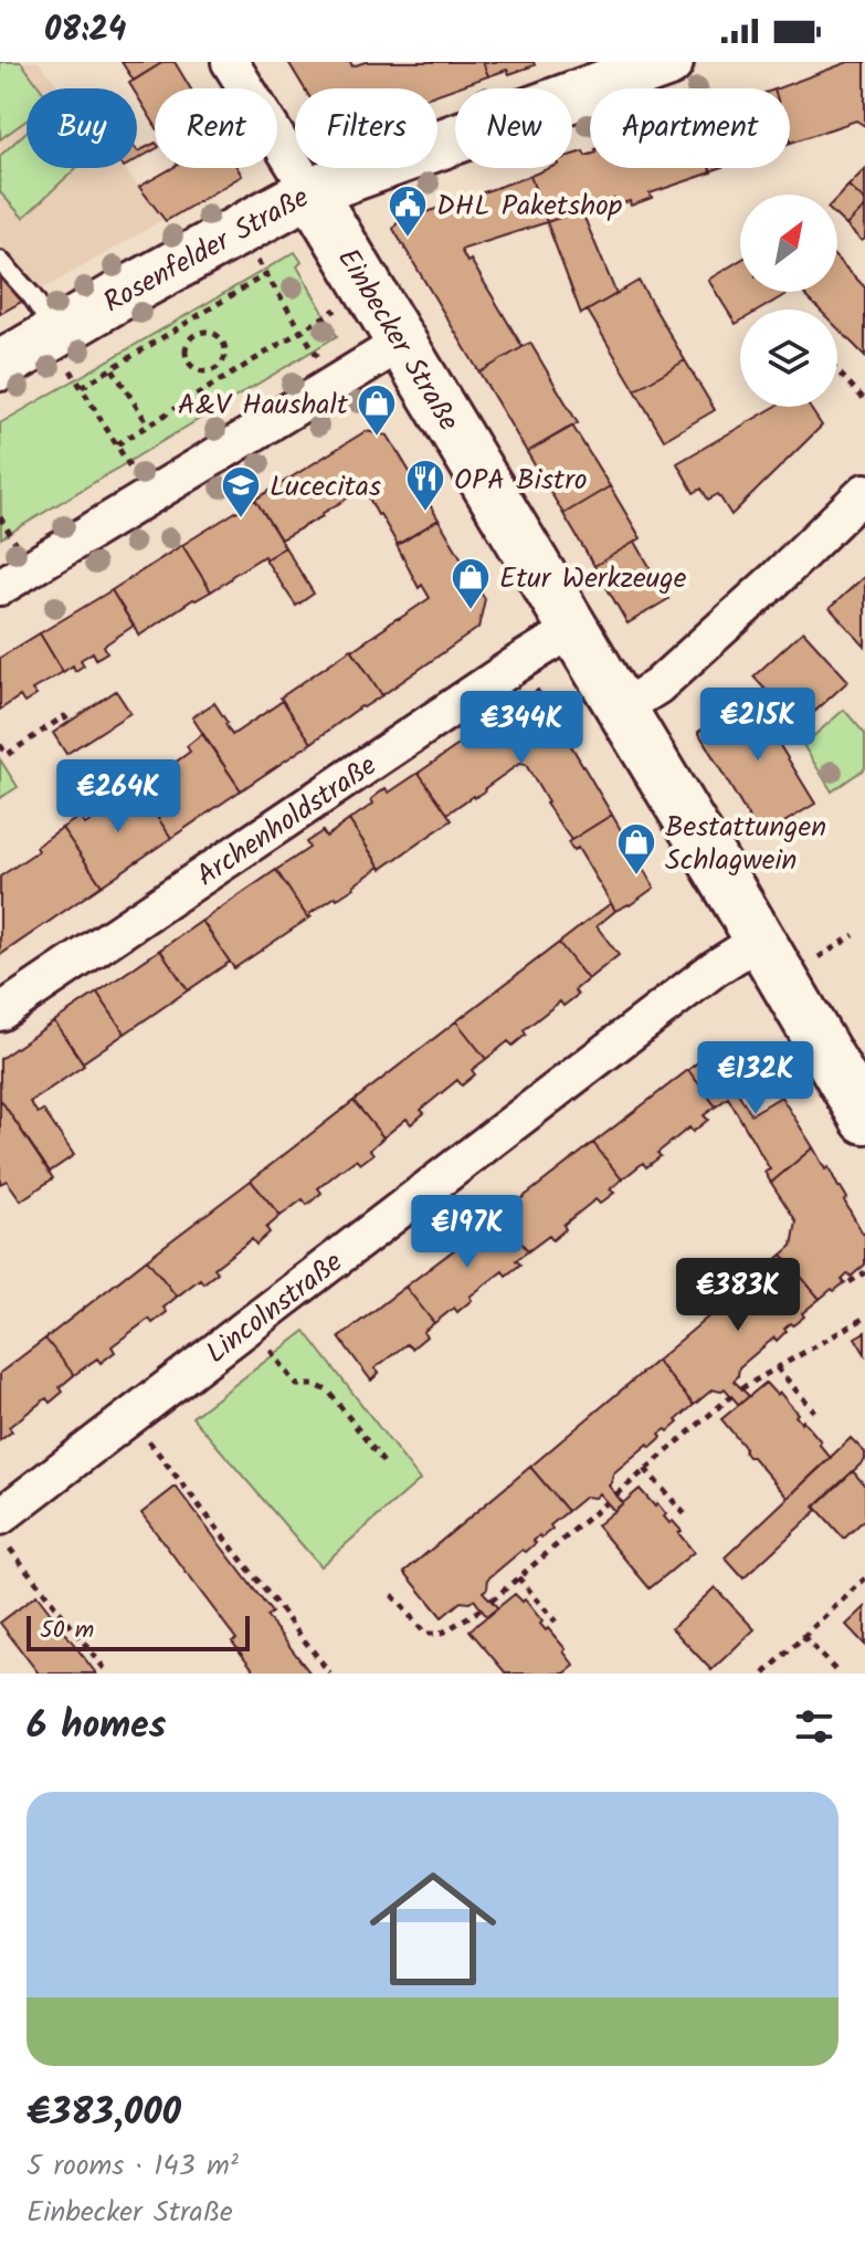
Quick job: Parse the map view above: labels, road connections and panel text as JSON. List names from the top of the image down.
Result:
{
  "streets": {
    "street": [
      "Rosenfelder Straße",
      "Einbecker Straße",
      "Archenholdstraße",
      "Lincolnstraße"
    ]
  },
  "crossings": [
    ["Rosenfelder Straße", "Einbecker Straße"],
    ["Einbecker Straße", "Archenholdstraße"],
    ["Einbecker Straße", "Lincolnstraße"]
  ],
  "places": {
    "public building": ["DHL Paketshop"],
    "shop": ["A&V Haushalt", "Etur Werkzeuge", "Bestattungen Schlagwein"],
    "restaurant": ["OPA Bistro"],
    "school or university": ["Lucecitas"]
  },
  "scale_bar": "50 m",
  "north": "top right",
  "page": {
    "status": "08:24",
    "chip": [
      "Buy",
      "Rent",
      "Filters",
      "New",
      "Apartment"
    ],
    "price": [
      "€215K",
      "€344K",
      "€264K",
      "€132K",
      "€197K",
      "€383K"
    ],
    "scale": "50 m",
    "heading": "6 homes",
    "list": [
      {
        "name": "€383,000",
        "note": "5 rooms · 143 m² · Einbecker Straße"
      }
    ]
  }
}
